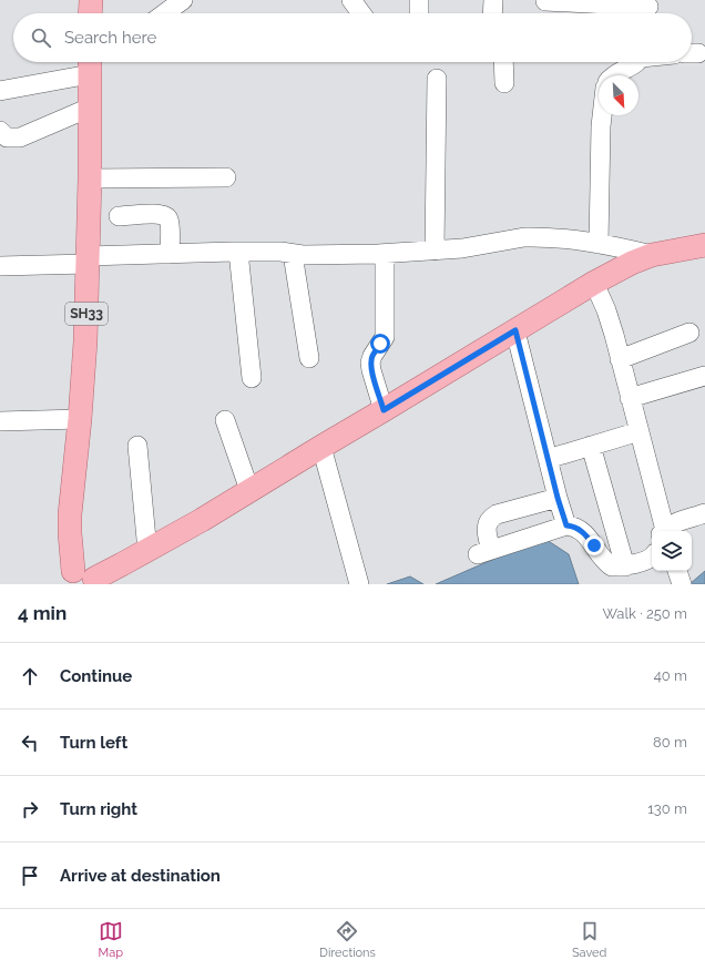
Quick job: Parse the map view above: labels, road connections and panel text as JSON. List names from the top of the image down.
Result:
{
  "streets": {
    "main road": ["SH33"]
  },
  "north": "bottom right",
  "page": {
    "search": "Search here",
    "heading": ["4 min", "Walk · 250 m"],
    "list": [
      ["Continue", "40 m"],
      ["Turn left", "80 m"],
      ["Turn right", "130 m"],
      "Arrive at destination"
    ],
    "nav": ["Map", "Directions", "Saved"]
  }
}
